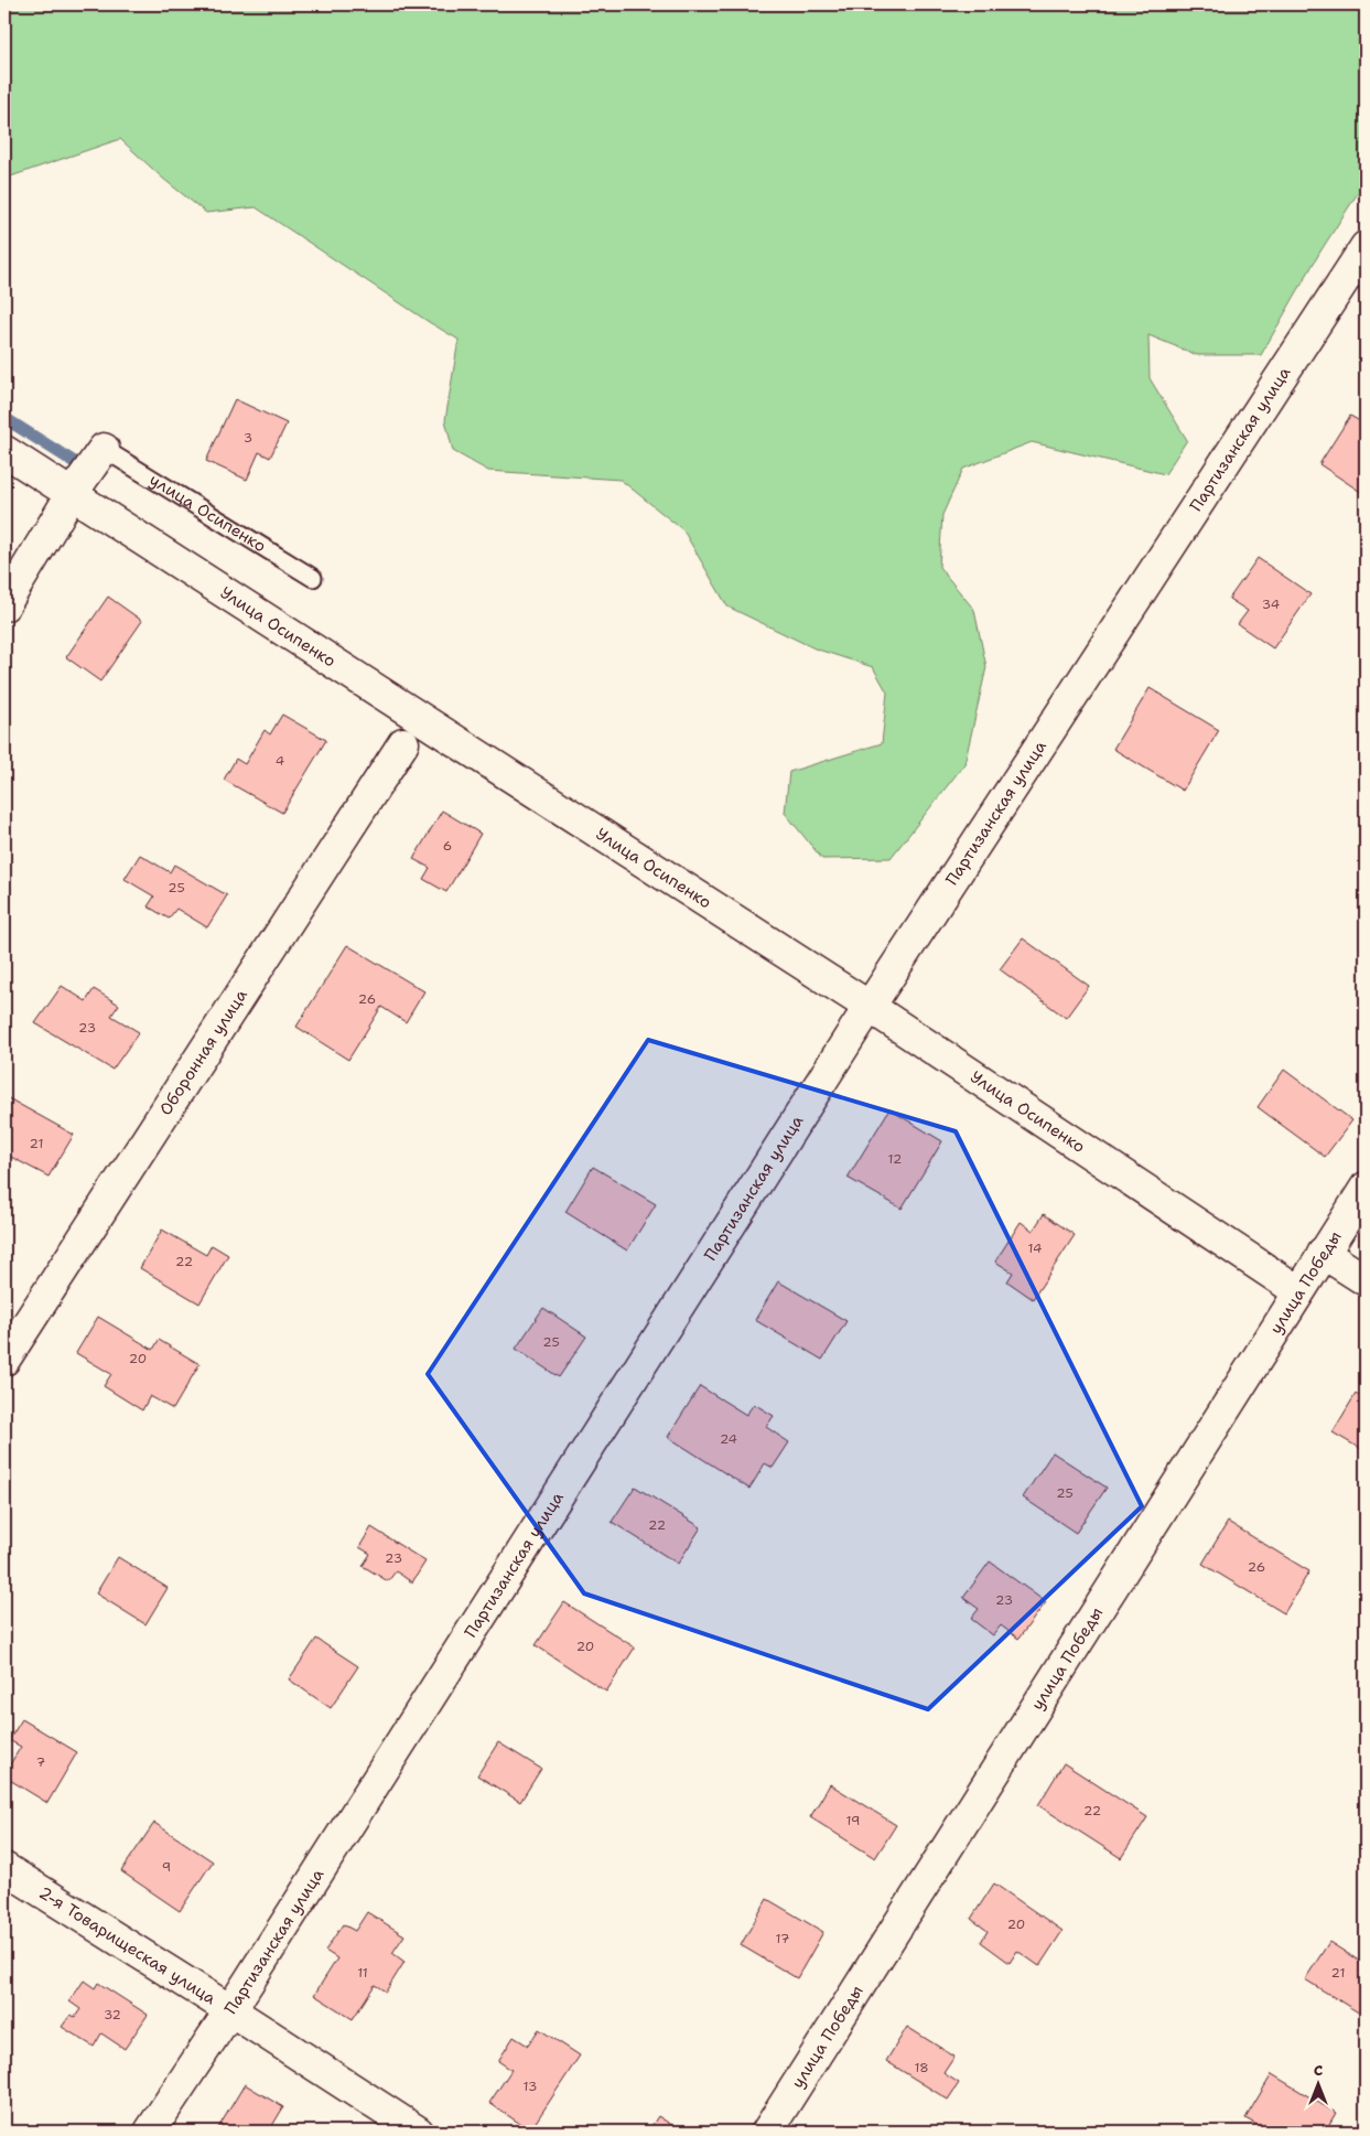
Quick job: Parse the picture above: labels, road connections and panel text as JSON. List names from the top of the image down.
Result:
{
  "streets": {
    "street": [
      "Партизанская улица",
      "Улица Осипенко",
      "Оборонная улица",
      "улица Победы",
      "2-я Товарищеская улица"
    ],
    "lane": ["улица Осипенко"]
  },
  "crossings": [
    ["Партизанская улица", "Улица Осипенко"],
    ["Партизанская улица", "2-я Товарищеская улица"],
    ["Улица Осипенко", "улица Победы"]
  ],
  "house_numbers": [
    "3",
    "34",
    "4",
    "6",
    "25",
    "26",
    "23",
    "21",
    "12",
    "14",
    "22",
    "25",
    "20",
    "24",
    "25",
    "22",
    "23",
    "26",
    "23",
    "20",
    "7",
    "22",
    "19",
    "9",
    "20",
    "17",
    "11",
    "21",
    "32",
    "18",
    "13"
  ],
  "north": "top"
}
